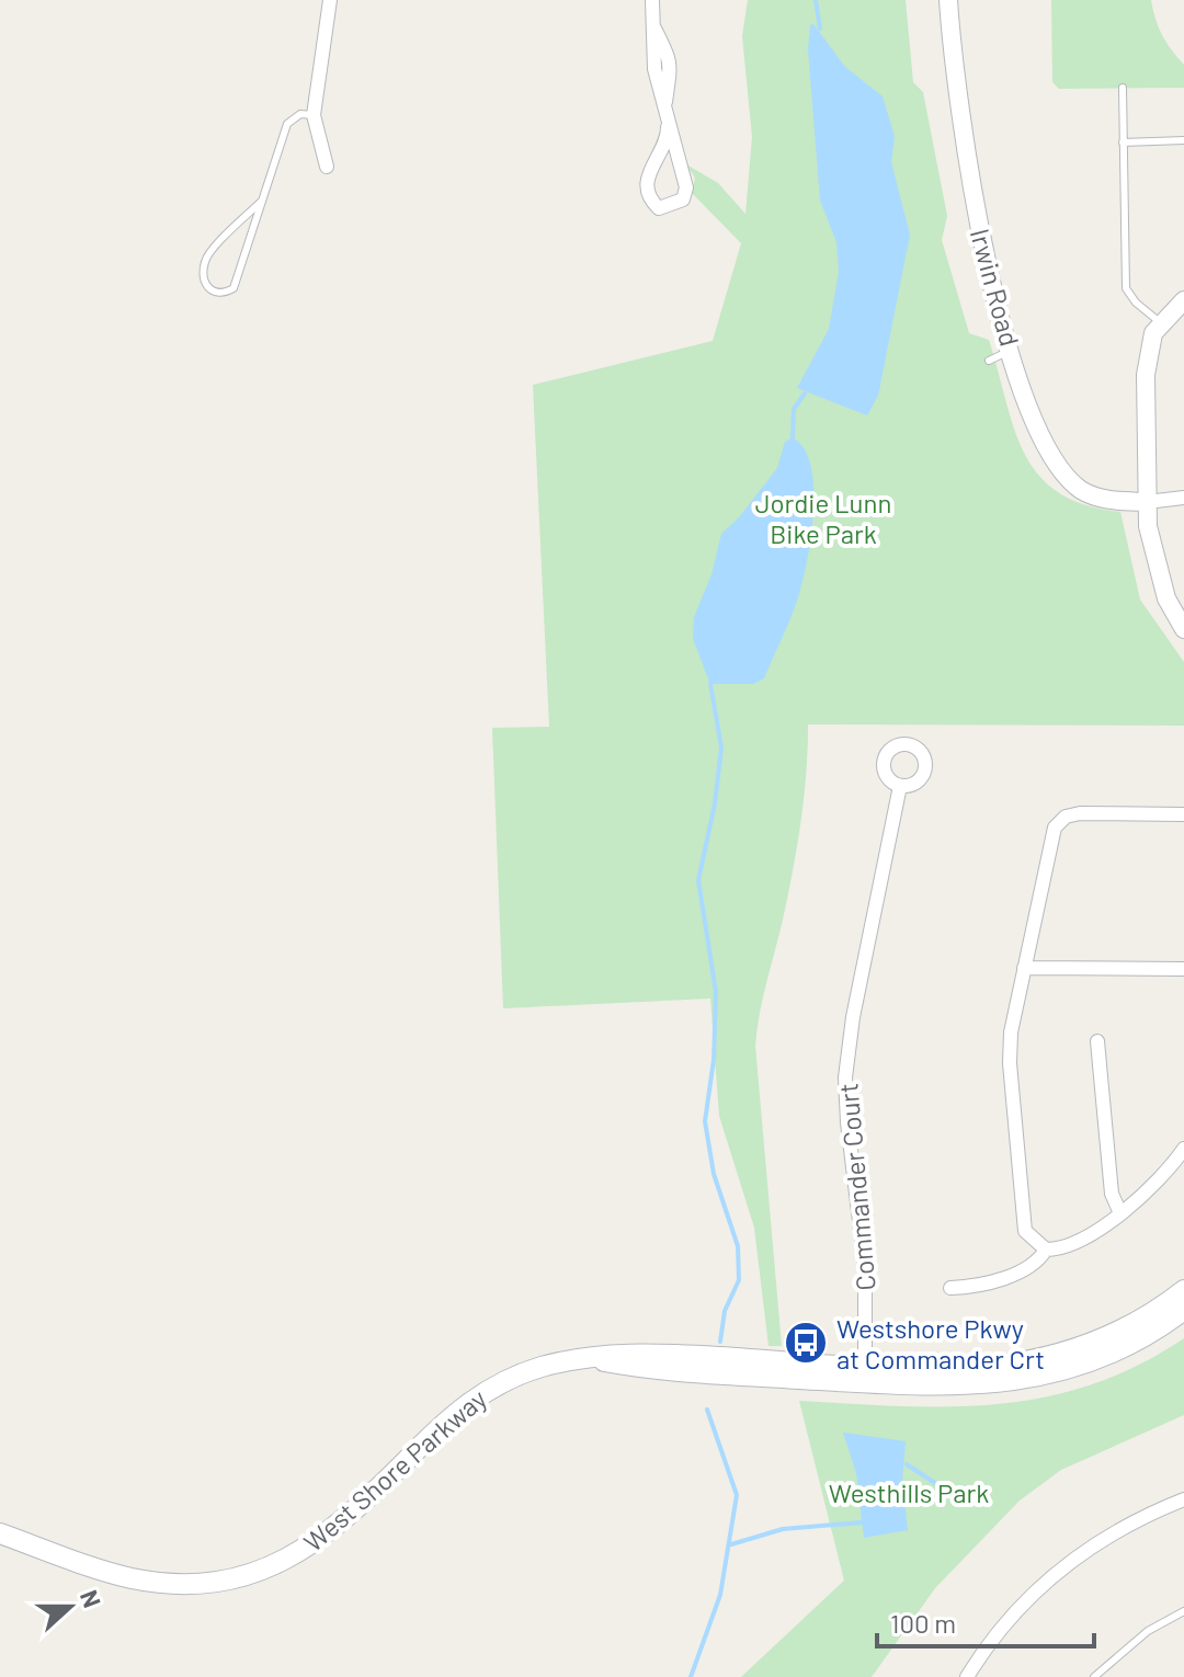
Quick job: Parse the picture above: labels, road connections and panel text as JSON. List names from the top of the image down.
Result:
{
  "streets": {
    "main road": ["West Shore Parkway"],
    "street": ["Irwin Road", "Commander Court"]
  },
  "crossings": [
    ["Commander Court", "West Shore Parkway"]
  ],
  "parks": ["Jordie Lunn Bike Park", "Westhills Park"],
  "places": {
    "bus stop": ["Westshore Pkwy at Commander Crt"]
  },
  "scale_bar": "100 m",
  "north": "right"
}
